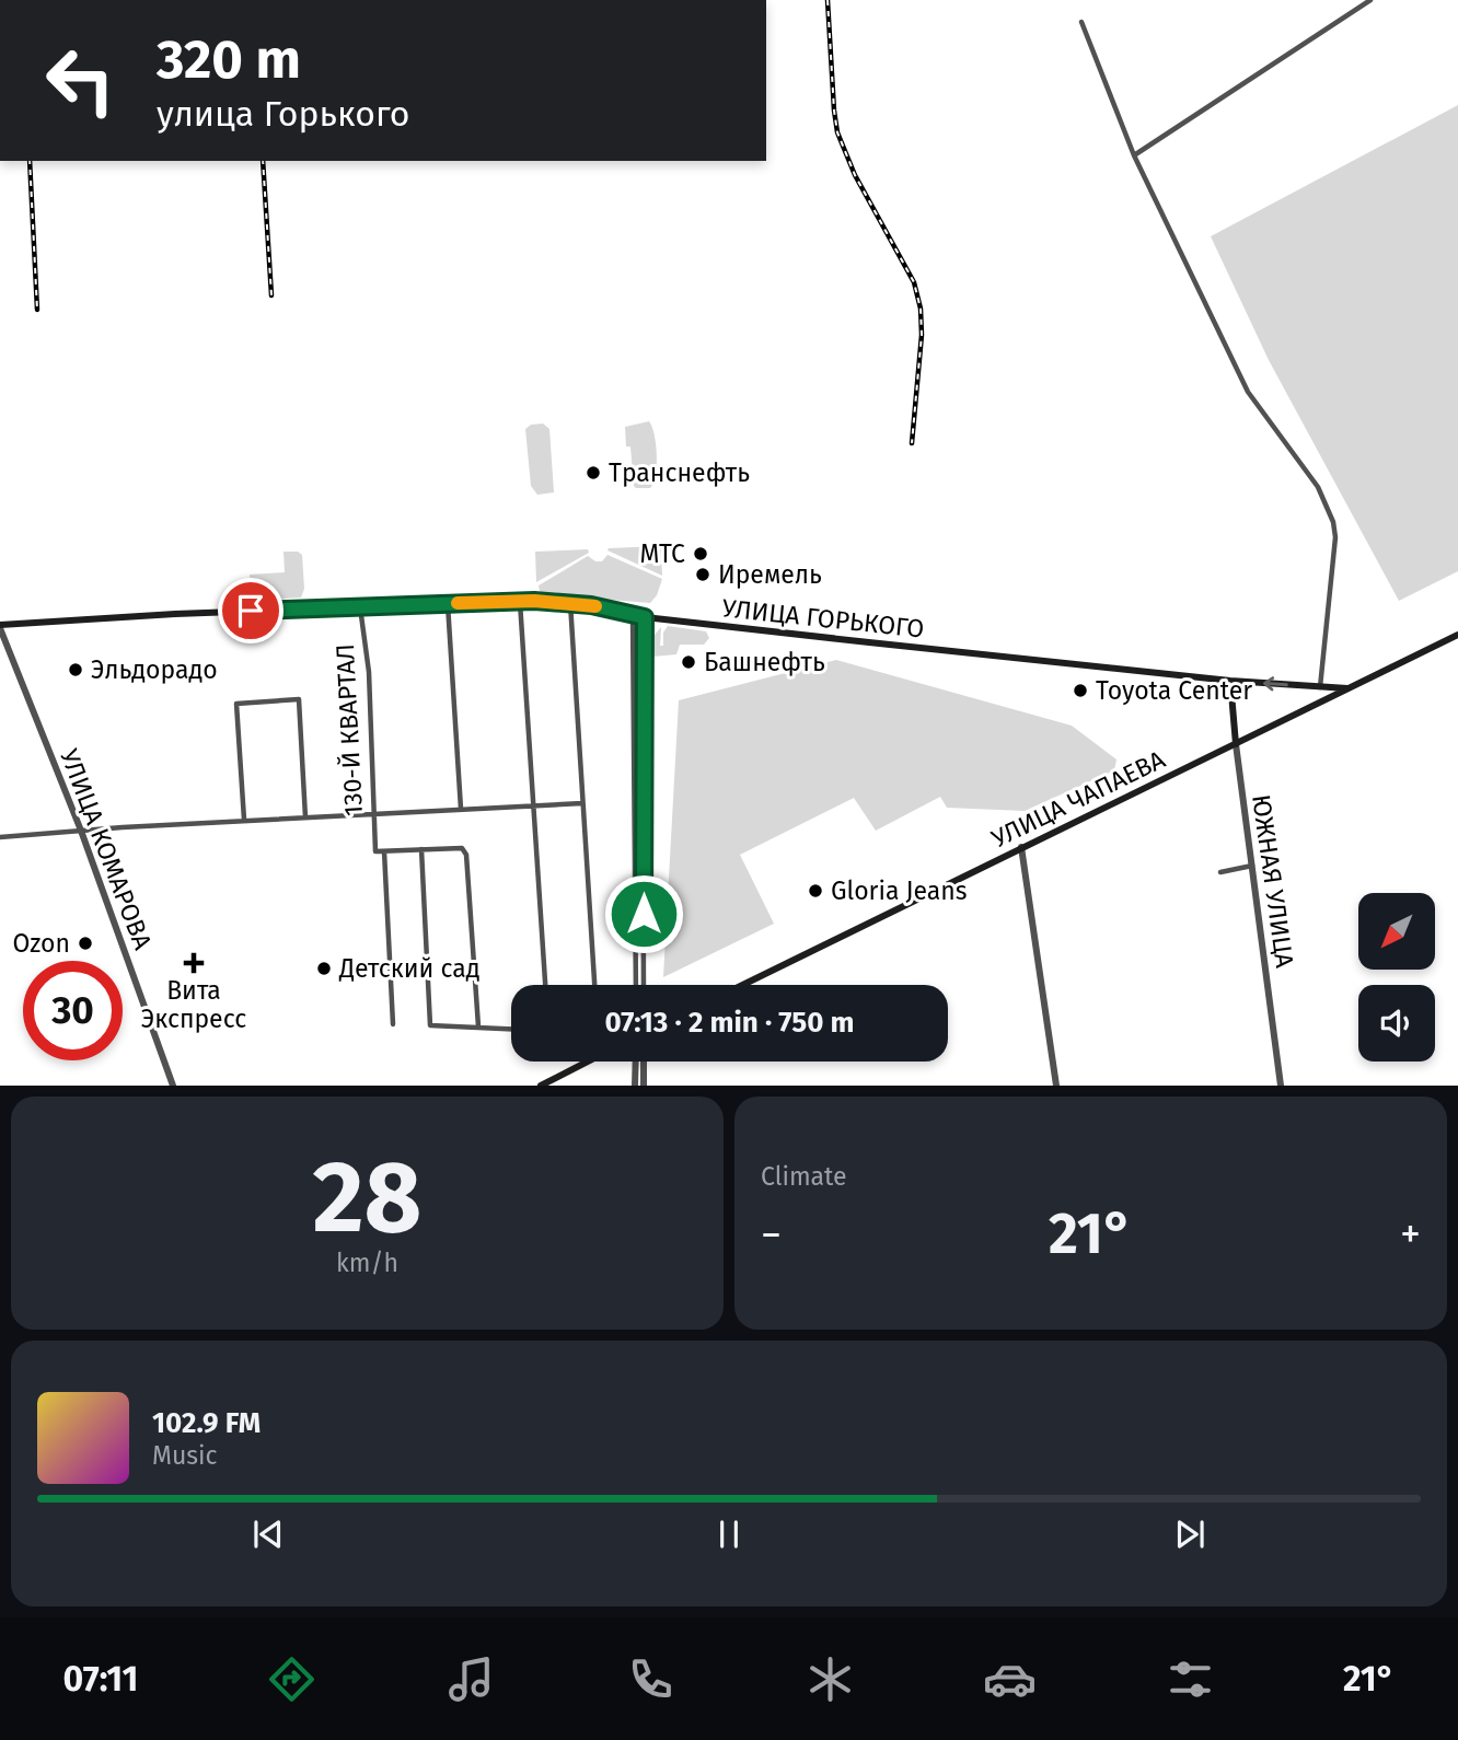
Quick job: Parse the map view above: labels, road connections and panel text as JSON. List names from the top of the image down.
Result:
{
  "streets": {
    "main road": ["УЛИЦА ГОРЬКОГО", "УЛИЦА ЧАПАЕВА", "ЮЖНАЯ УЛИЦА"],
    "street": ["130-Й КВАРТАЛ", "УЛИЦА КОМАРОВА"]
  },
  "crossings": [
    ["УЛИЦА ГОРЬКОГО", "130-Й КВАРТАЛ"],
    ["УЛИЦА ГОРЬКОГО", "УЛИЦА ЧАПАЕВА"],
    ["УЛИЦА ГОРЬКОГО", "УЛИЦА КОМАРОВА"],
    ["УЛИЦА ГОРЬКОГО", "ЮЖНАЯ УЛИЦА"],
    ["УЛИЦА ЧАПАЕВА", "ЮЖНАЯ УЛИЦА"]
  ],
  "places": {
    "other": [
      "Транснефть",
      "МТС",
      "Иремель",
      "Башнефть",
      "Эльдорадо",
      "Toyota Center",
      "Gloria Jeans",
      "Ozon",
      "Детский сад"
    ],
    "health": ["Вита Экспресс"]
  },
  "north": "bottom left",
  "page": {
    "turn": ["320 m", "улица Горького"],
    "limit": "30",
    "trip": "07:13 · 2 min · 750 m",
    "tile": [
      ["28", "km/h"],
      "Climate"
    ],
    "heat": ["−", "21°", "+"],
    "song": ["102.9 FM", "Music"],
    "tabs": ["07:11", "21°"]
  }
}
